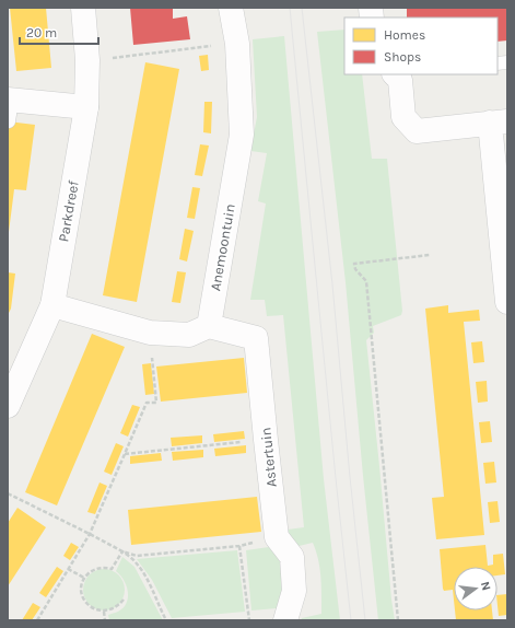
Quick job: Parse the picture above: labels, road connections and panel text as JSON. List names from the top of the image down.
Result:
{
  "streets": {
    "street": ["Parkdreef", "Anemoontuin", "Astertuin"]
  },
  "crossings": [
    ["Anemoontuin", "Astertuin"]
  ],
  "legend": ["Homes", "Shops"],
  "scale_bar": "20 m",
  "north": "right"
}
